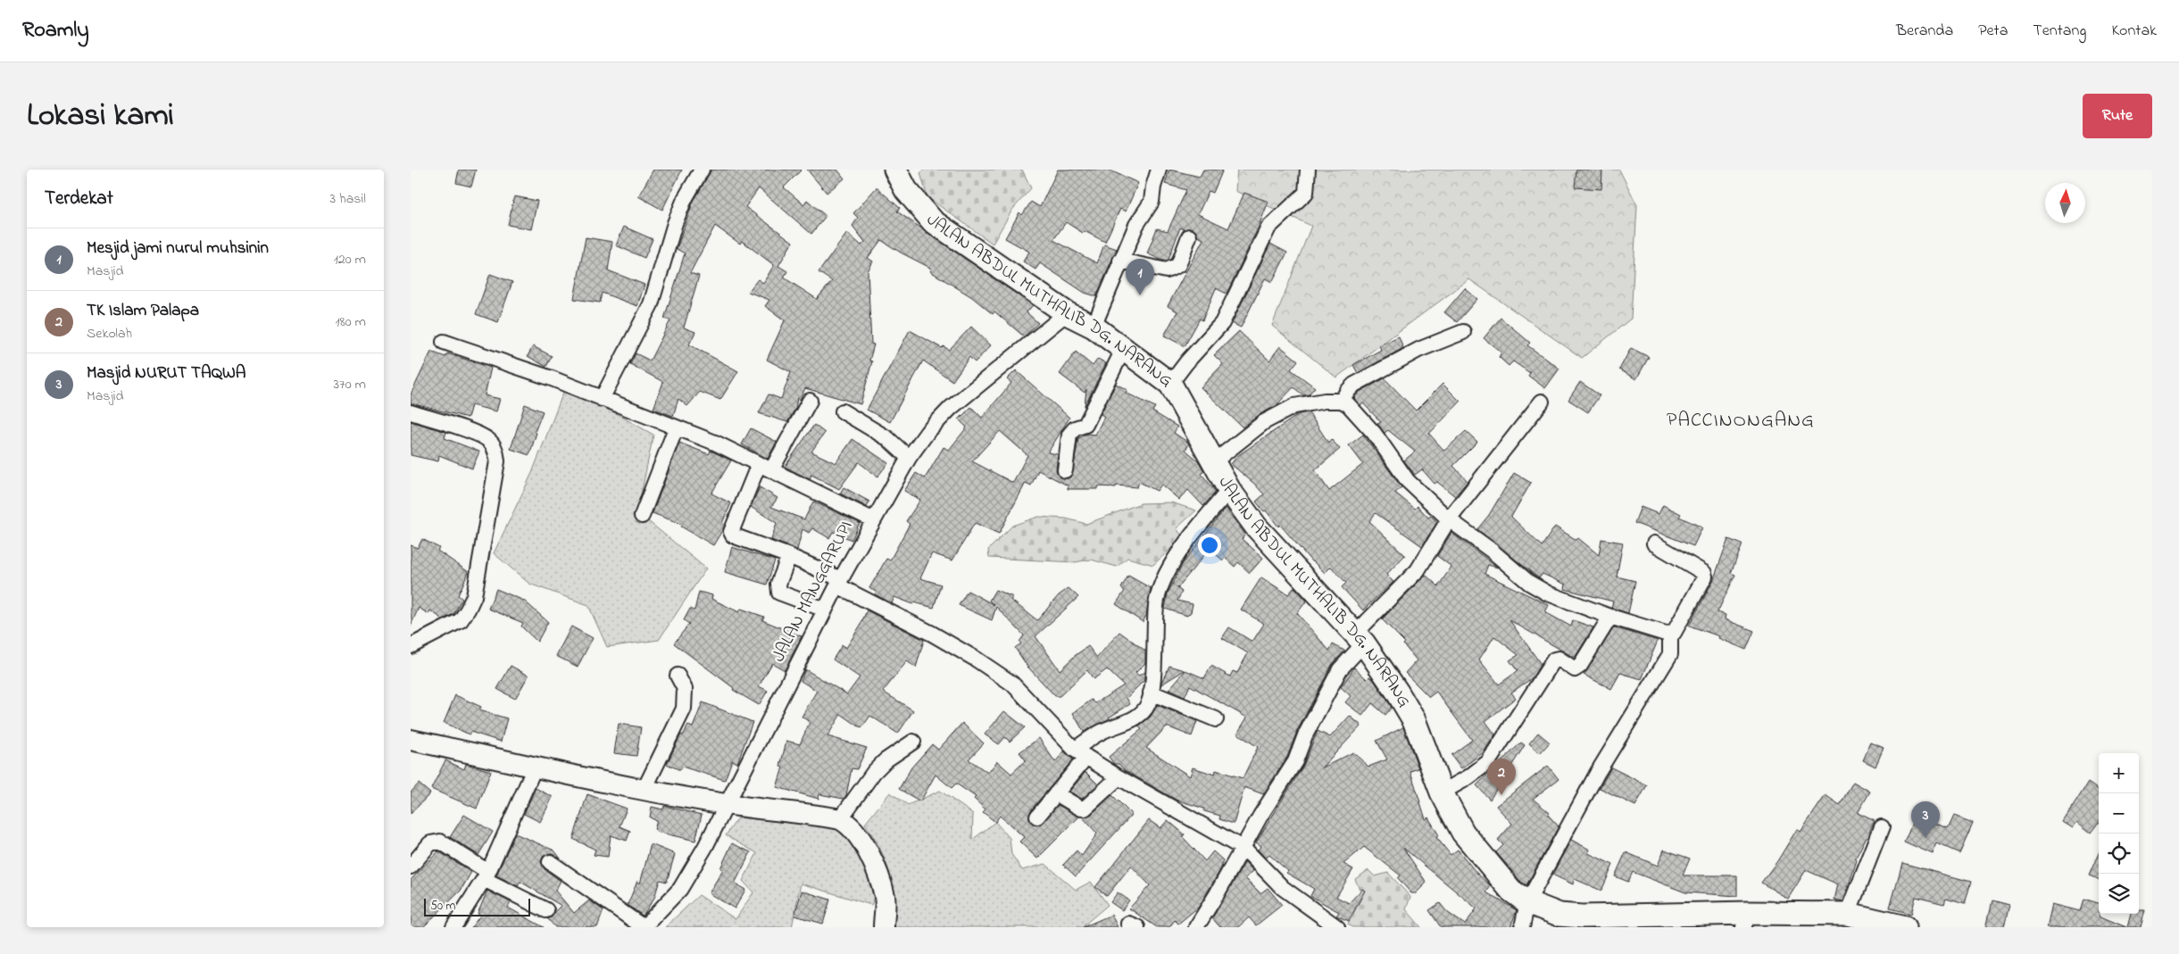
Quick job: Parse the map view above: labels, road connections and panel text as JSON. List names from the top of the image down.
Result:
{
  "streets": {
    "main road": ["JALAN ABDUL MUTHALIB DG. NARANG"],
    "street": ["JALAN MANGGARUPI"]
  },
  "crossings": [
    ["JALAN ABDUL MUTHALIB DG. NARANG", "JALAN MANGGARUPI"]
  ],
  "districts": ["PACCINONGANG"],
  "scale_bar": "50 m",
  "north": "top",
  "page": {
    "header": "Roamly",
    "nav": [
      "Beranda",
      "Peta",
      "Tentang",
      "Kontak"
    ],
    "title": "Lokasi kami",
    "buttons": "Rute",
    "heading": ["Terdekat", "3 hasil"],
    "list": [
      {
        "mark": "1",
        "name": "Mesjid jami nurul muhsinin",
        "note": "Masjid",
        "value": "120 m"
      },
      {
        "mark": "2",
        "name": "TK Islam Palapa",
        "note": "Sekolah",
        "value": "180 m"
      },
      {
        "mark": "3",
        "name": "Masjid NURUT TAQWA",
        "note": "Masjid",
        "value": "370 m"
      }
    ],
    "pins": ["1", "2", "3"],
    "map_buttons": ["+", "−"],
    "scale": "50 m"
  }
}
